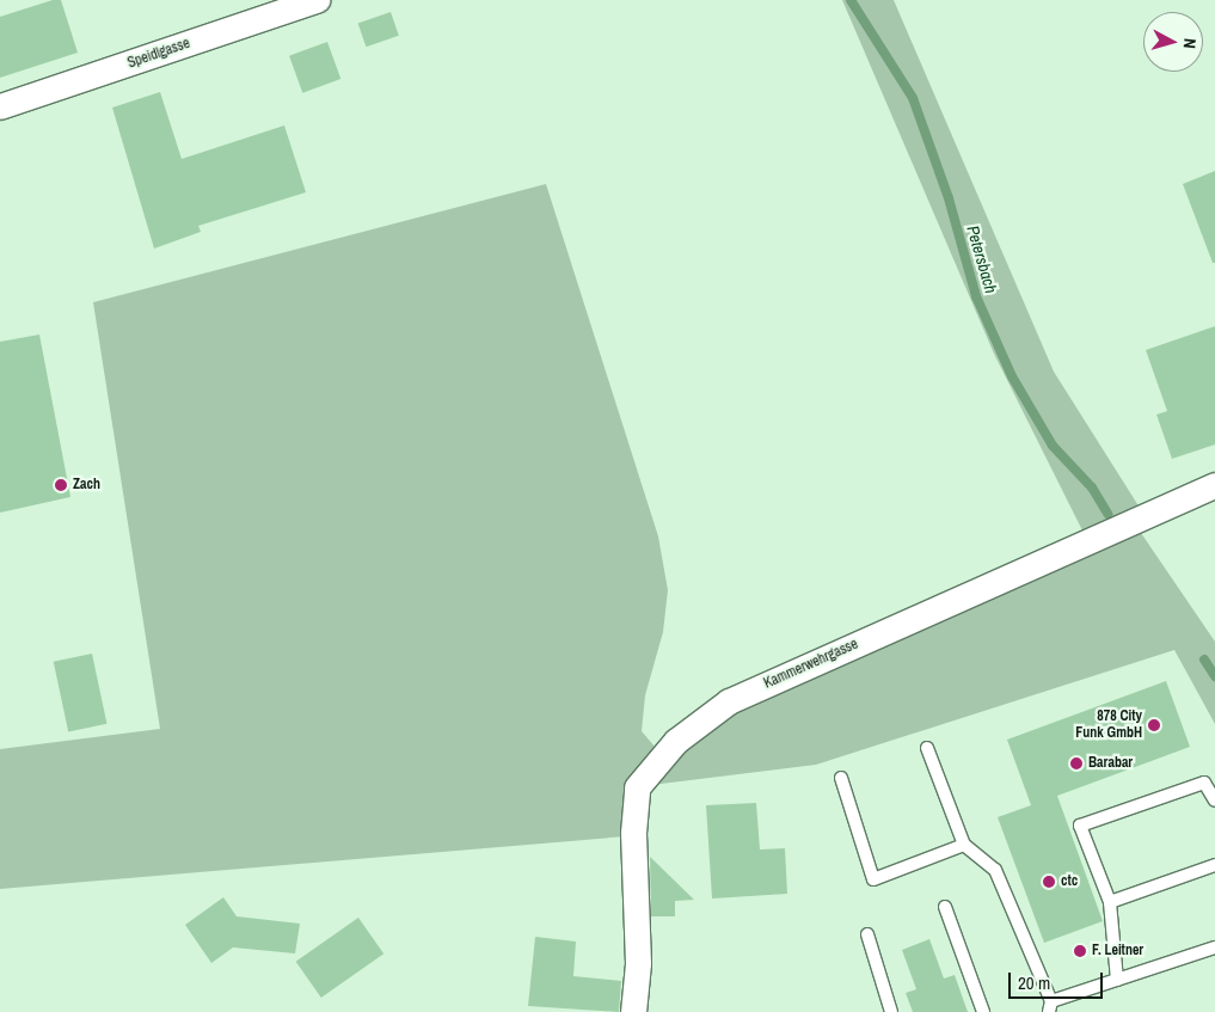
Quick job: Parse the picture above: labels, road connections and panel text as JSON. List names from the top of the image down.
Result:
{
  "streets": {
    "street": ["Speidlgasse", "Kammerwehrgasse"]
  },
  "water": ["Petersbach"],
  "places": [
    "Zach",
    "878 City Funk GmbH",
    "Barabar",
    "ctc",
    "F. Leitner"
  ],
  "scale_bar": "20 m",
  "north": "right"
}
